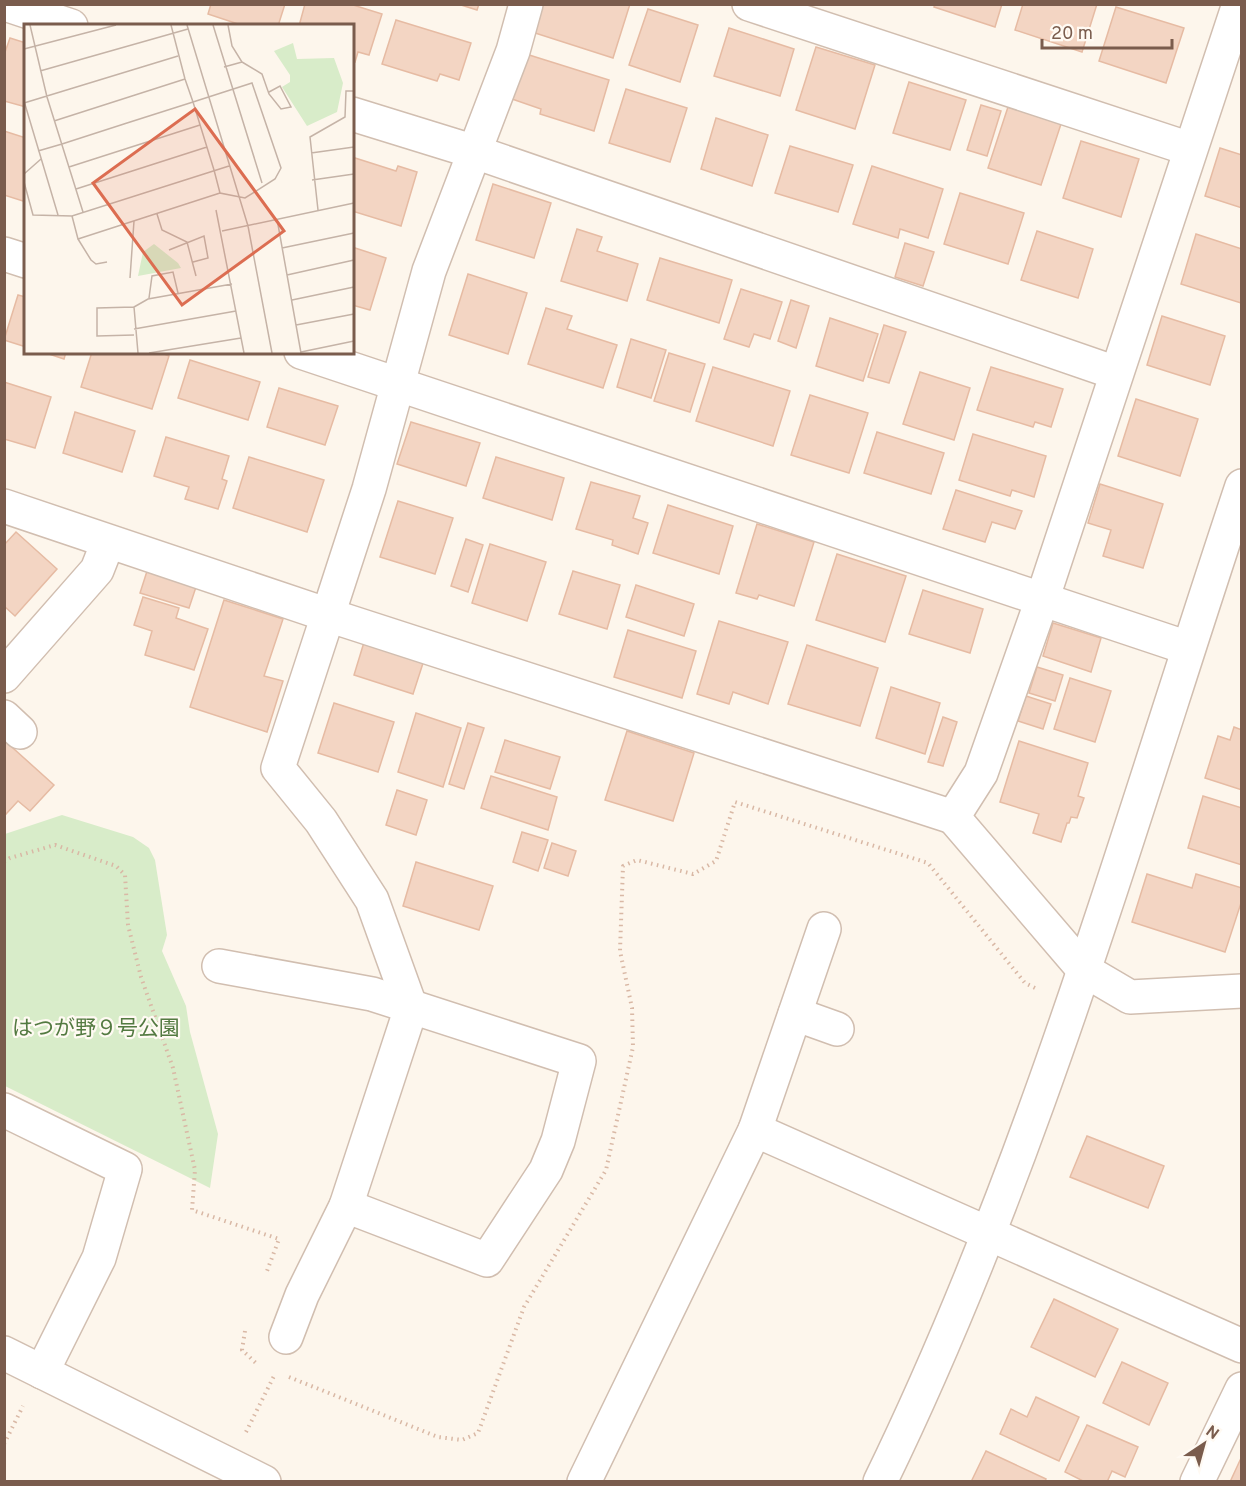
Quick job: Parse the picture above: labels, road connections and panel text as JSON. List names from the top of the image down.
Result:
{
  "parks": ["はつが野９号公園"],
  "scale_bar": "20 m",
  "north": "top right"
}
